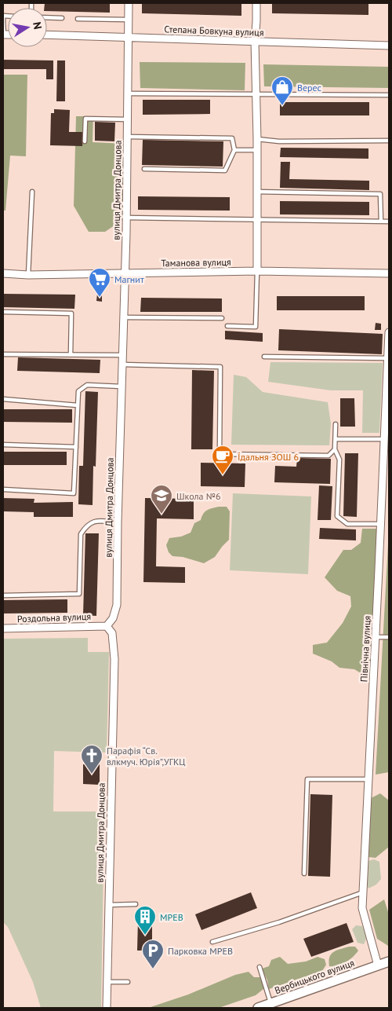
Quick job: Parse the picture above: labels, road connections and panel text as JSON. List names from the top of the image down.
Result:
{
  "streets": {
    "main road": ["Вербицького вулиця"],
    "street": [
      "Степана Бовкуна вулиця",
      "вулиця Дмитра Донцова",
      "Таманова вулиця",
      "Роздольна вулиця",
      "Північна вулиця"
    ]
  },
  "crossings": [
    ["Степана Бовкуна вулиця", "вулиця Дмитра Донцова"],
    ["вулиця Дмитра Донцова", "Таманова вулиця"],
    ["вулиця Дмитра Донцова", "Роздольна вулиця"],
    ["Північна вулиця", "Вербицького вулиця"]
  ],
  "places": {
    "shop": ["Верес"],
    "supermarket": ["Магнит"],
    "cafe": ["Їдальня ЗОШ 6"],
    "school or university": ["Школа №6"],
    "church": ["Парафія “Св. влкмуч. Юрія”,УГКЦ"],
    "building": ["МРЕВ"],
    "parking": ["Парковка МРЕВ"]
  },
  "north": "right"
}
